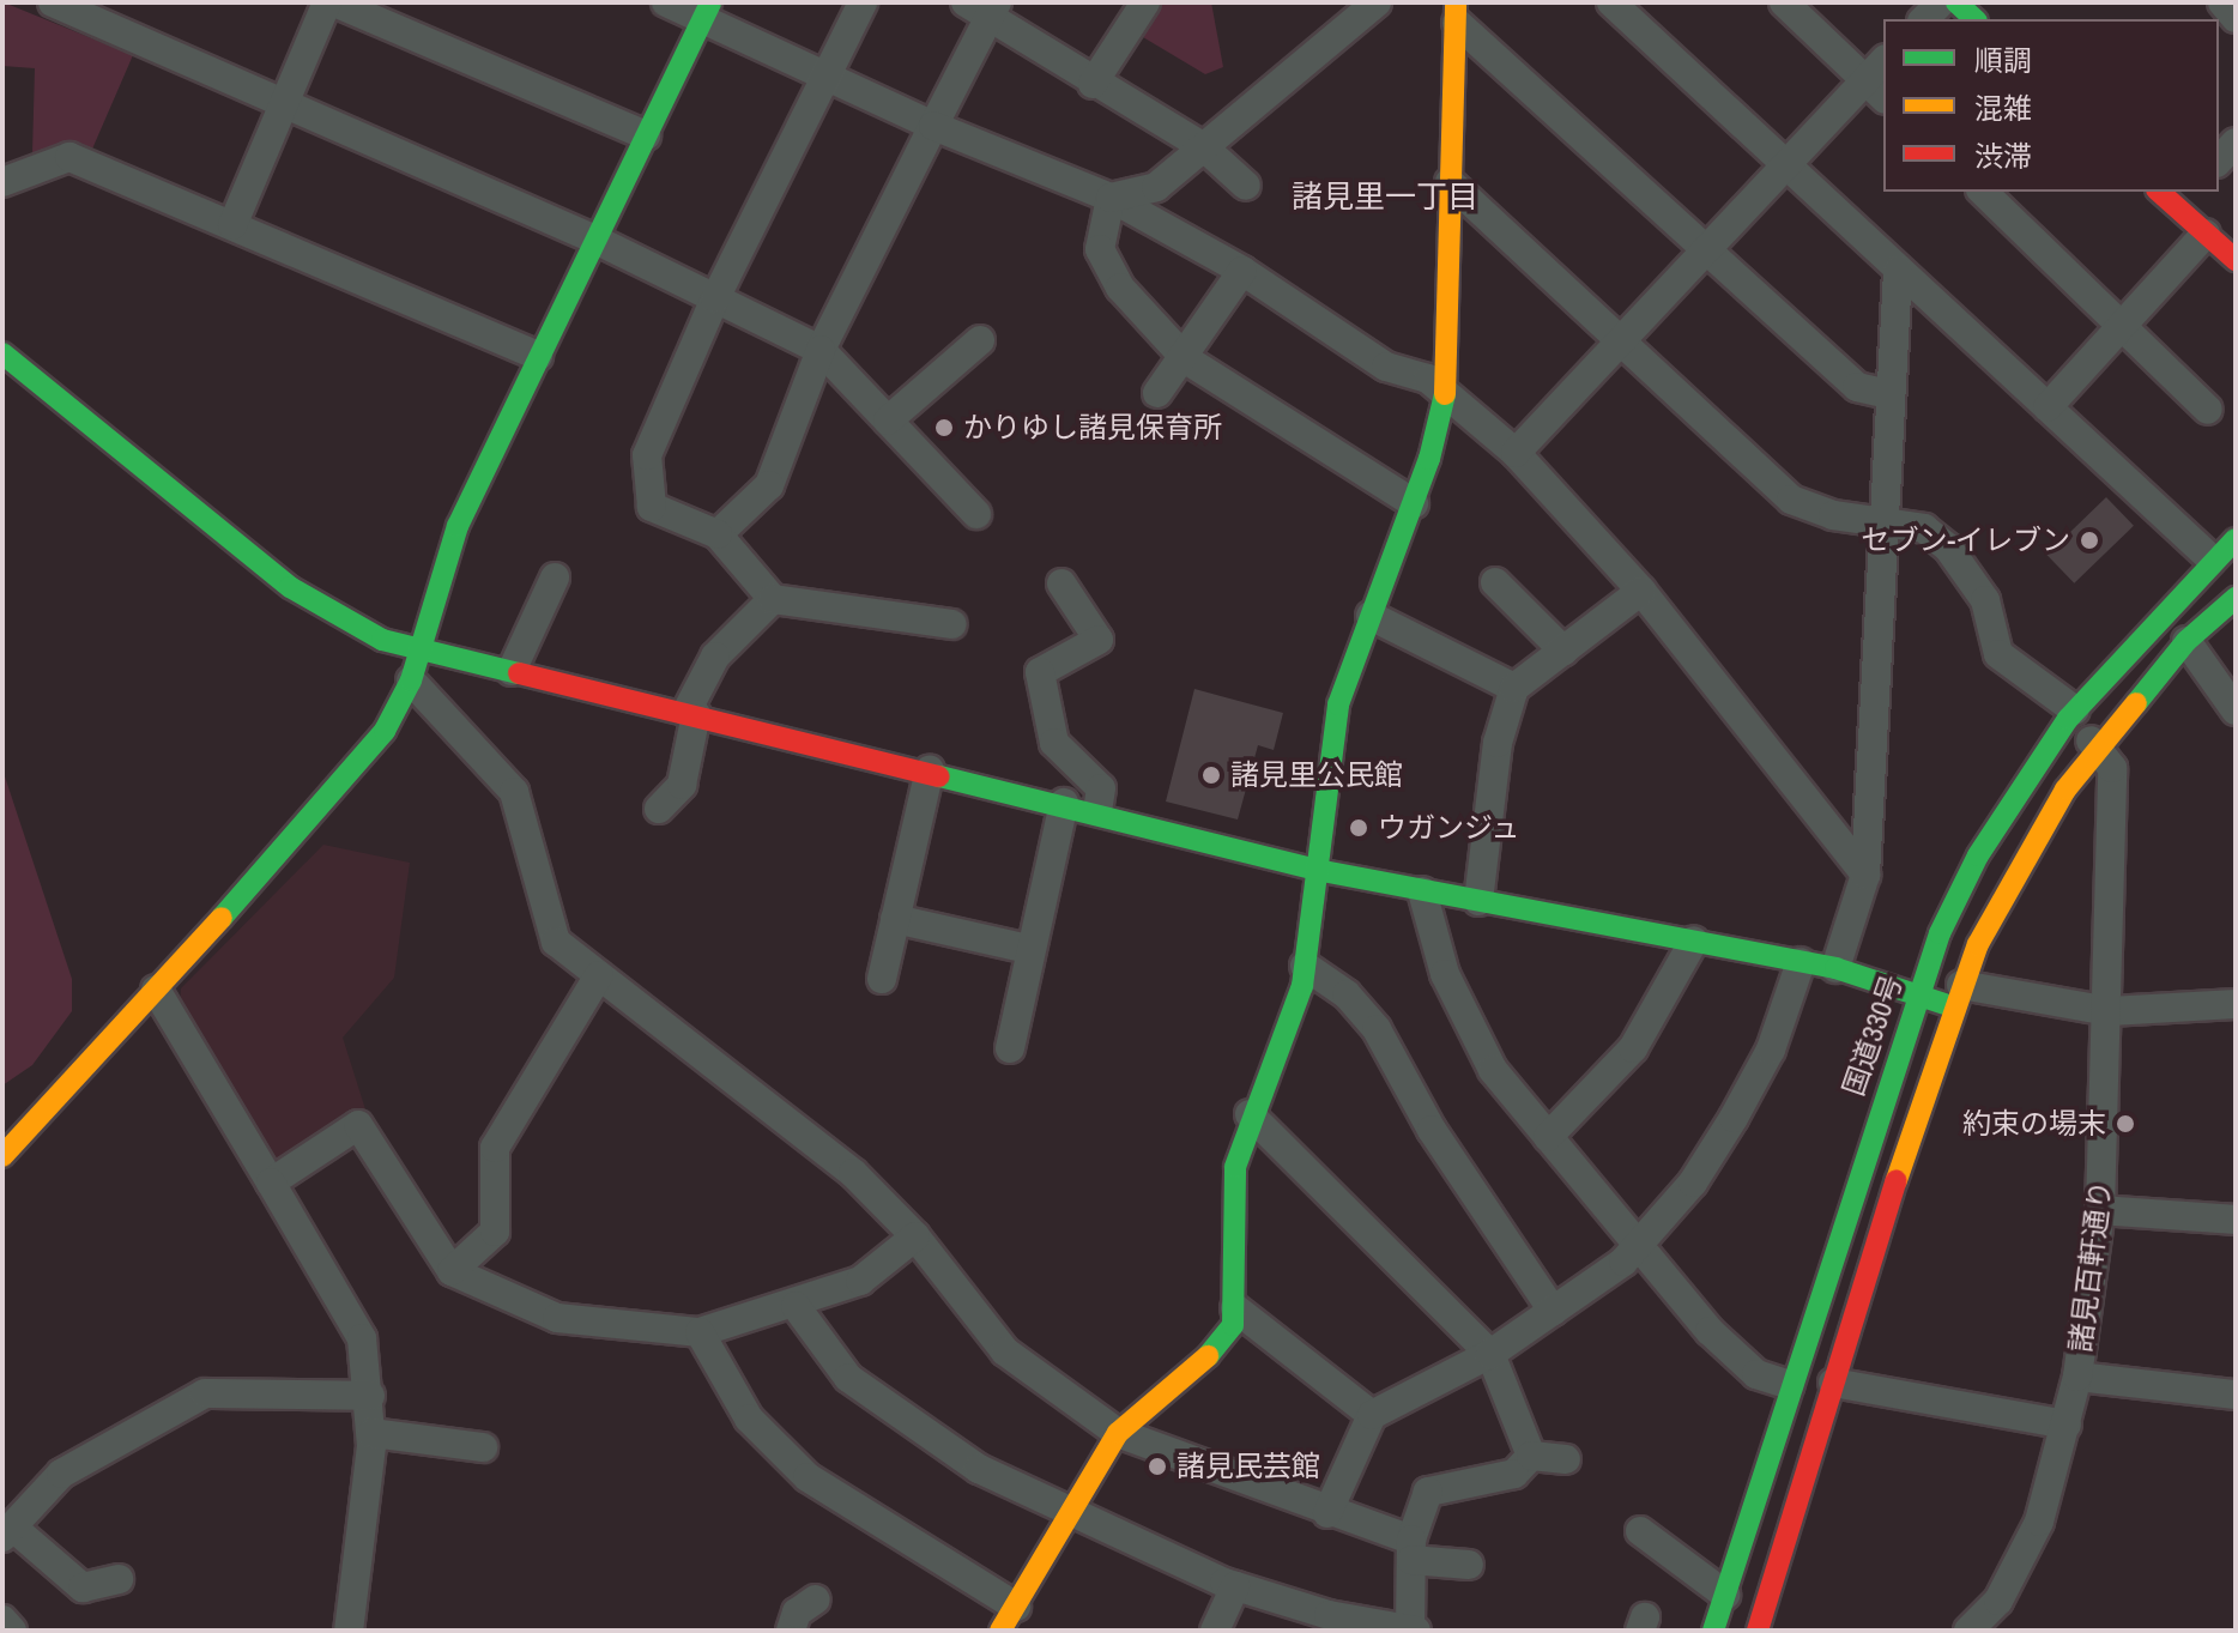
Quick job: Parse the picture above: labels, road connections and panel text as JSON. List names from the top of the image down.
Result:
{
  "streets": {
    "main road": ["国道330号"],
    "street": ["諸見百軒通り"]
  },
  "districts": ["諸見里一丁目"],
  "places": [
    "かりゆし諸見保育所",
    "セブン-イレブン",
    "諸見里公民館",
    "ウガンジュ",
    "約束の場末",
    "諸見民芸館"
  ],
  "legend": ["順調", "混雑", "渋滞"]
}
